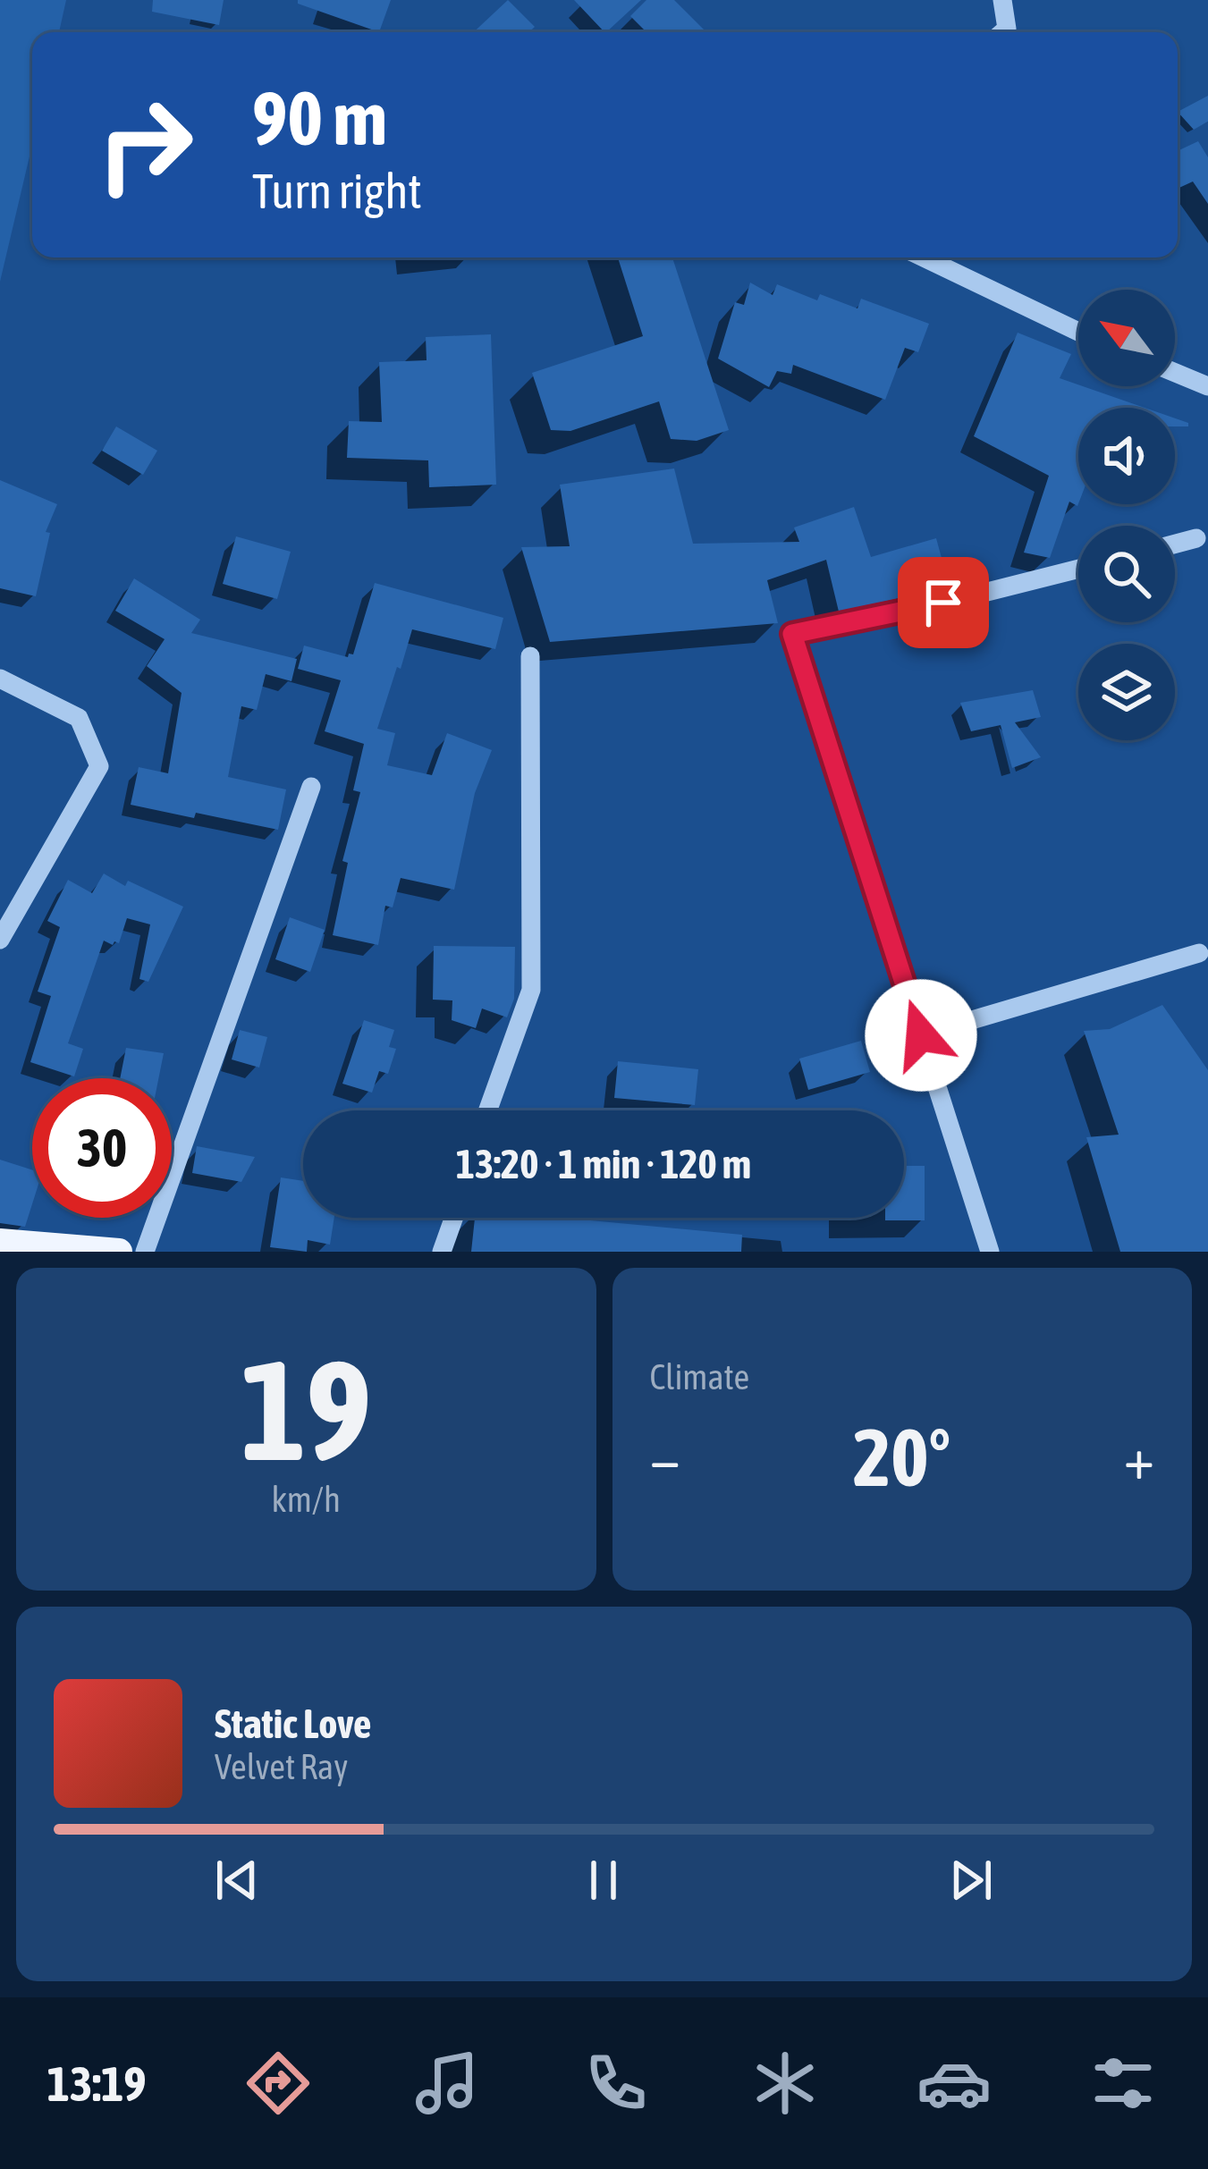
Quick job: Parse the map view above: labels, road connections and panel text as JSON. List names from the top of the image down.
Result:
{
  "north": "top left",
  "page": {
    "turn": ["90 m", "Turn right"],
    "limit": "30",
    "trip": "13:20 · 1 min · 120 m",
    "tile": [
      ["19", "km/h"],
      "Climate"
    ],
    "heat": ["−", "20°", "+"],
    "song": ["Static Love", "Velvet Ray"],
    "tabs": "13:19"
  }
}
